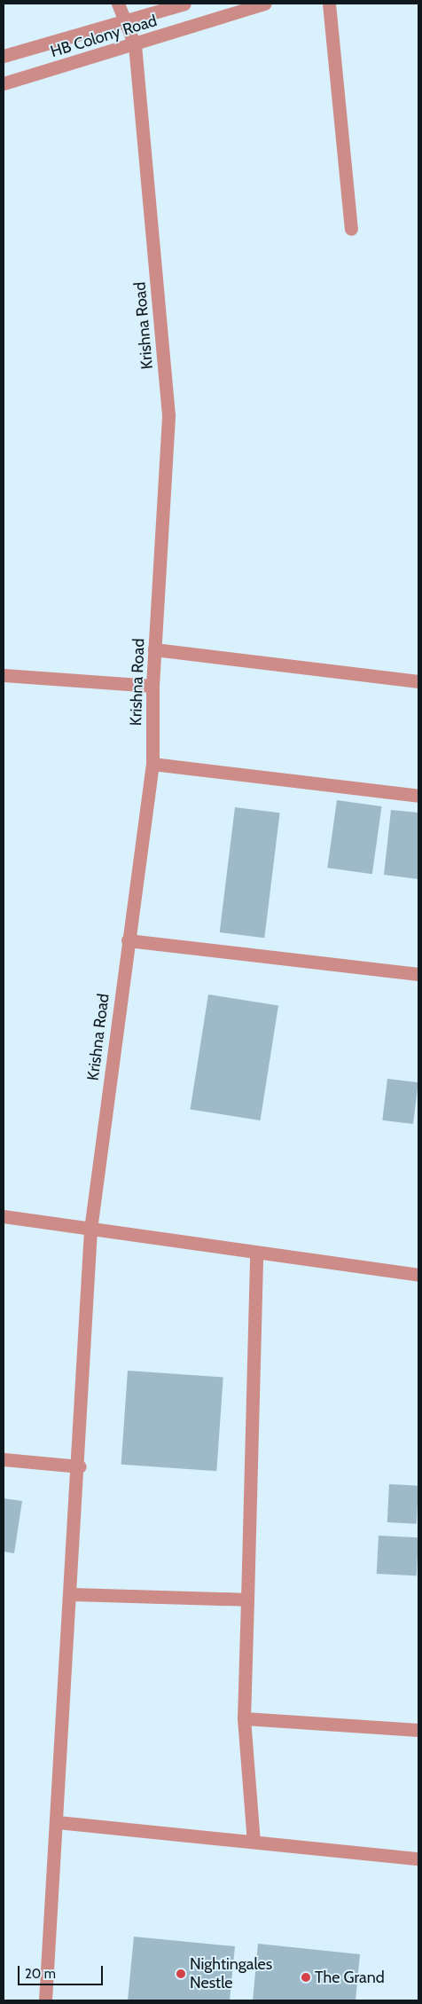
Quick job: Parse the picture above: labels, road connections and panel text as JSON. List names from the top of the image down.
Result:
{
  "streets": {
    "street": ["HB Colony Road", "Krishna Road"]
  },
  "crossings": [
    ["HB Colony Road", "Krishna Road"]
  ],
  "places": ["Nightingales Nestle", "The Grand"],
  "scale_bar": "20 m"
}
